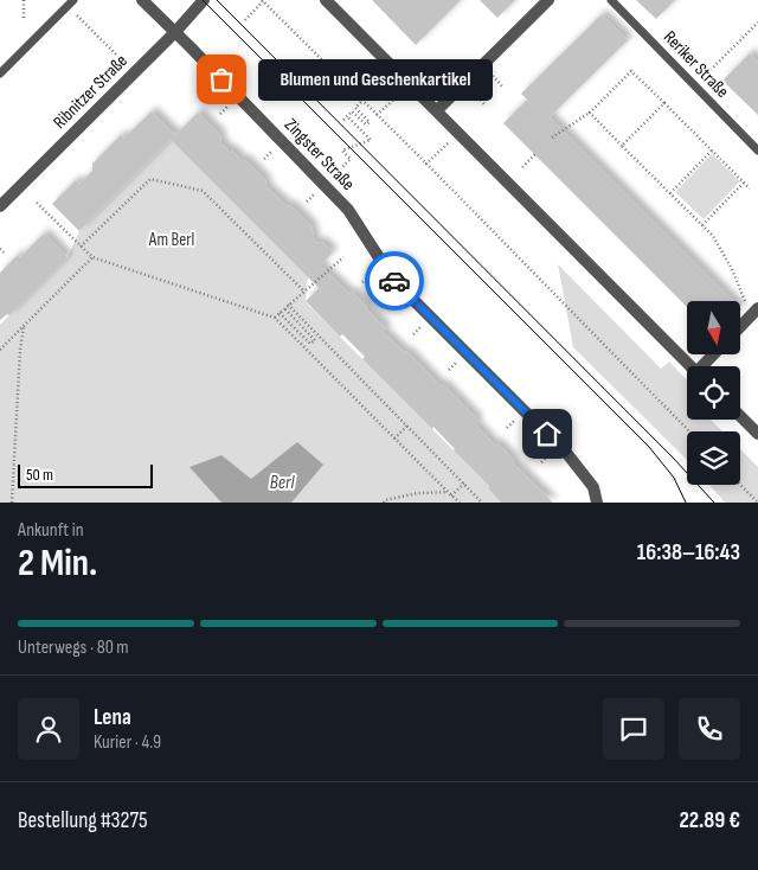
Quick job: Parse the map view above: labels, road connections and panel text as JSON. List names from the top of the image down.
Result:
{
  "streets": {
    "street": ["Ribnitzer Straße", "Zingster Straße"],
    "lane": ["Reriker Straße"]
  },
  "crossings": [
    ["Ribnitzer Straße", "Zingster Straße"]
  ],
  "water": ["Berl"],
  "parks": ["Am Berl"],
  "places": ["Blumen und Geschenkartikel"],
  "scale_bar": "50 m",
  "north": "bottom",
  "page": {
    "bubble": "Blumen und Geschenkartikel",
    "scale": "50 m",
    "heading": ["2 Min.", "Ankunft in", "16:38–16:43"],
    "panel": [
      "Lena",
      "Kurier · 4.9",
      "Bestellung #3275",
      "22.89 €"
    ],
    "bar": "Unterwegs · 80 m"
  }
}
